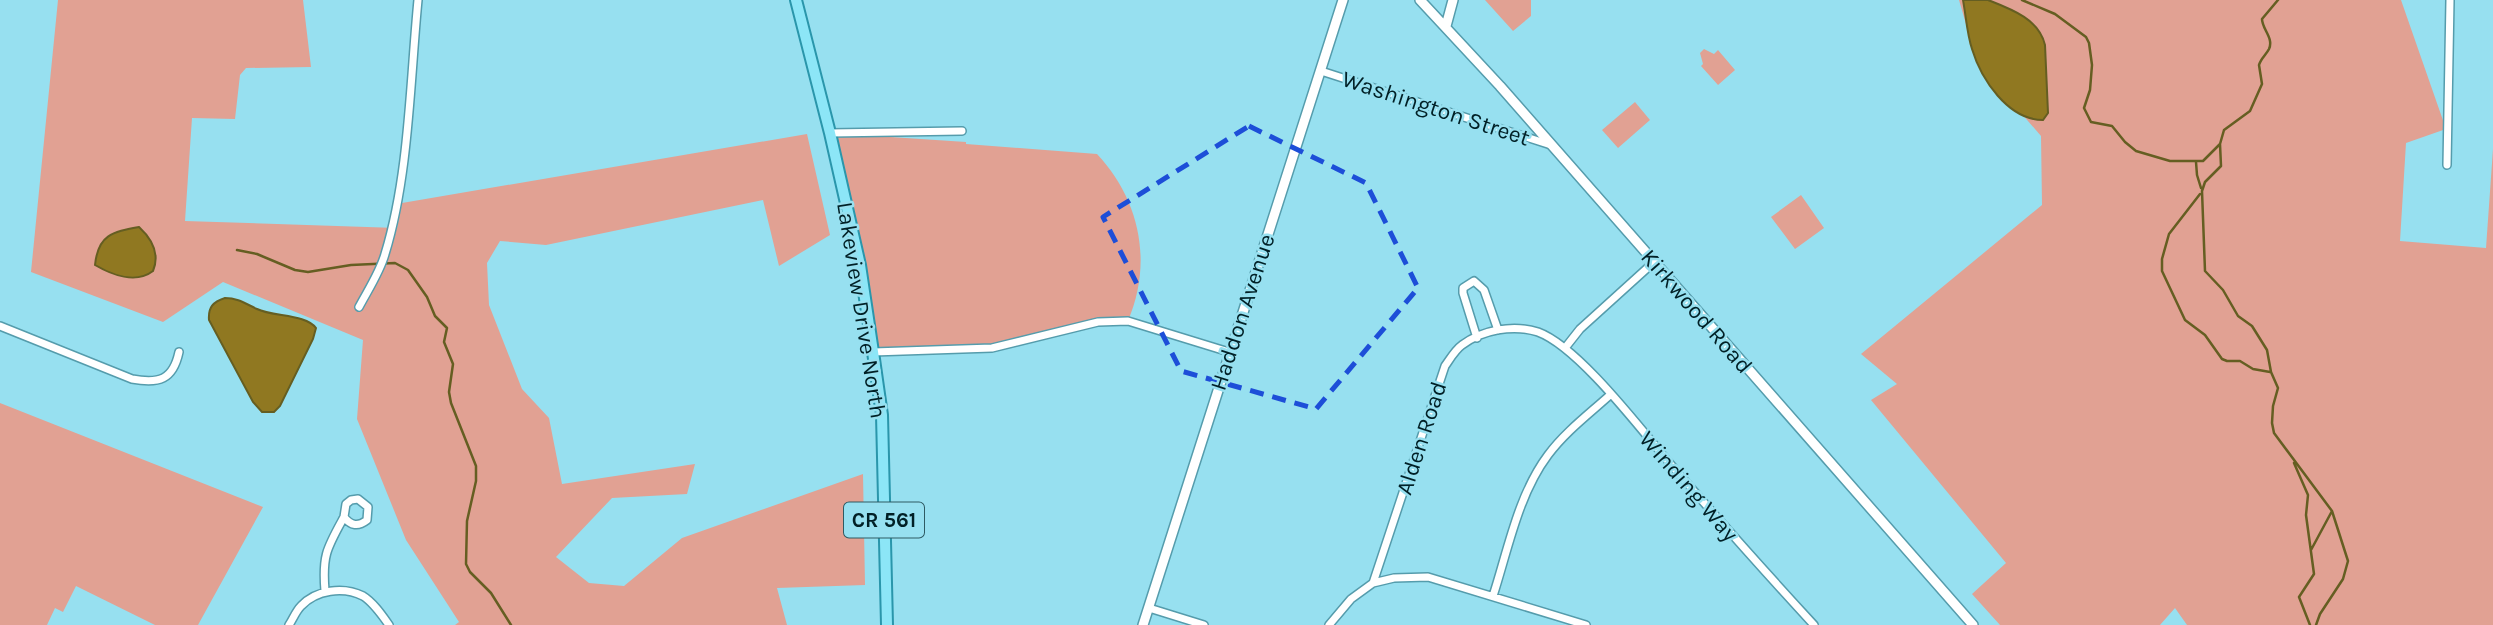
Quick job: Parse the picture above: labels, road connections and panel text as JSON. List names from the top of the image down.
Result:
{
  "streets": {
    "main road": ["Lakeview Drive North", "CR 561"],
    "street": [
      "Washington Street",
      "Kirkwood Road",
      "Haddon Avenue",
      "Alden Road",
      "Winding Way"
    ]
  },
  "crossings": [
    ["Washington Street", "Kirkwood Road"],
    ["Washington Street", "Haddon Avenue"],
    ["Alden Road", "Winding Way"]
  ]
}
